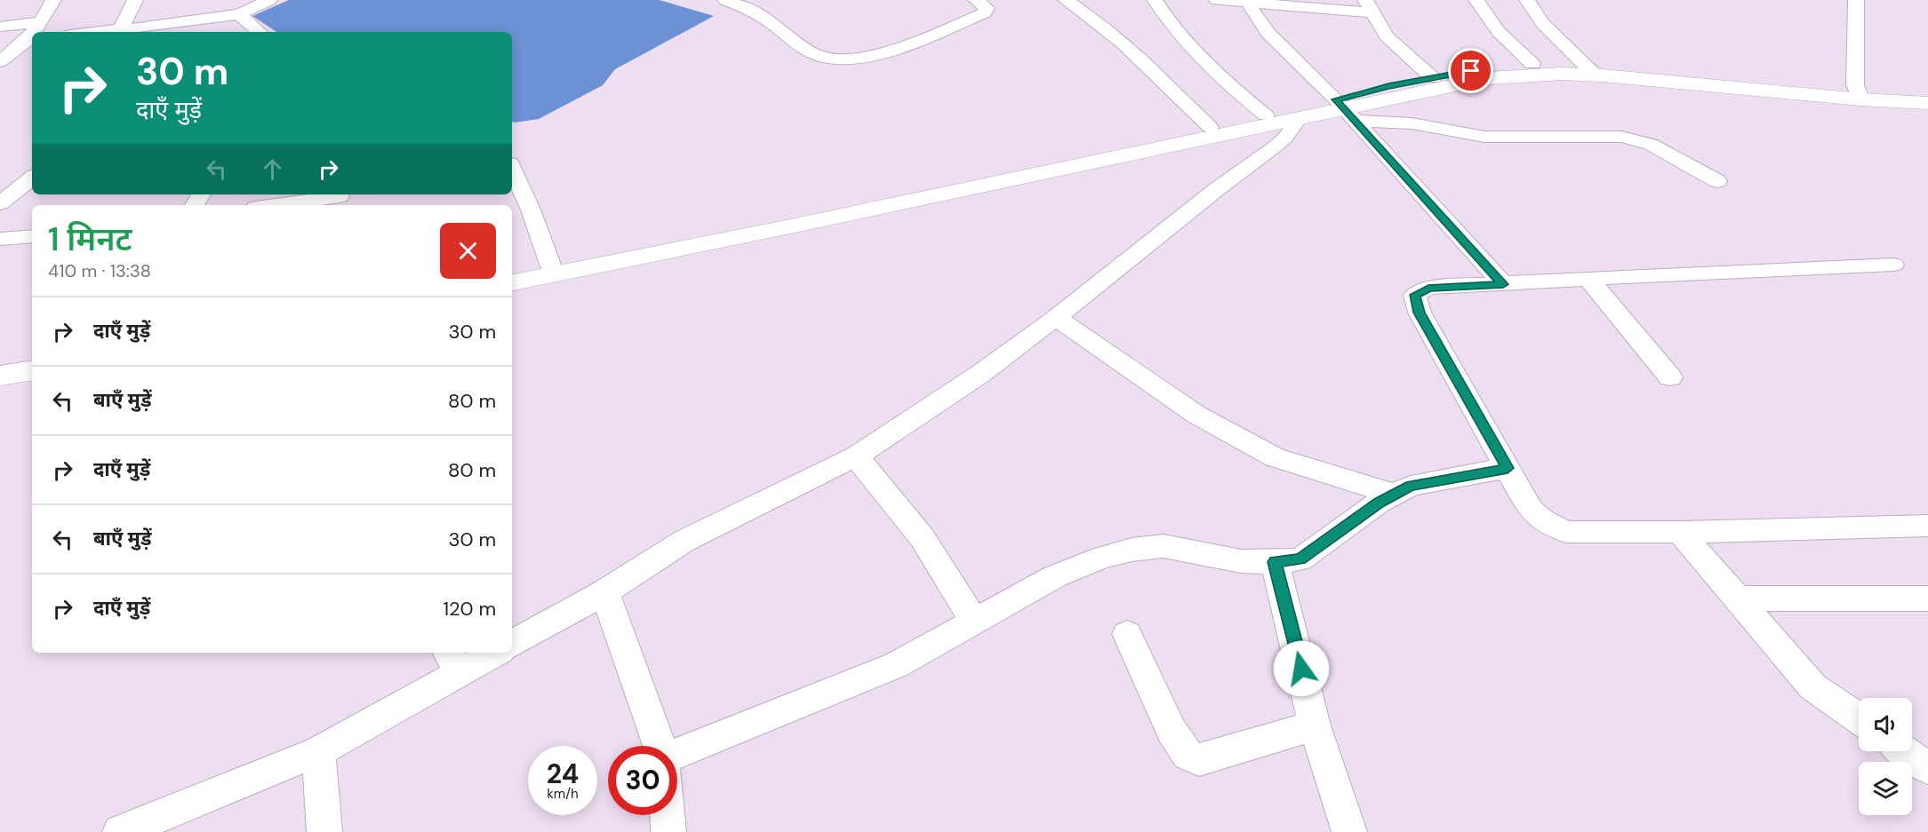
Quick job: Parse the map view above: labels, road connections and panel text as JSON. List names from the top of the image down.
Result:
{
  "page": {
    "turn": ["30 m", "दाएँ मुड़ें"],
    "heading": ["1 मिनट", "410 m · 13:38"],
    "list": [
      {
        "name": "दाएँ मुड़ें",
        "value": "30 m"
      },
      {
        "name": "बाएँ मुड़ें",
        "value": "80 m"
      },
      {
        "name": "दाएँ मुड़ें",
        "value": "80 m"
      },
      {
        "name": "बाएँ मुड़ें",
        "value": "30 m"
      },
      {
        "name": "दाएँ मुड़ें",
        "value": "120 m"
      }
    ],
    "speed": "24 km/h",
    "limit": "30"
  }
}
